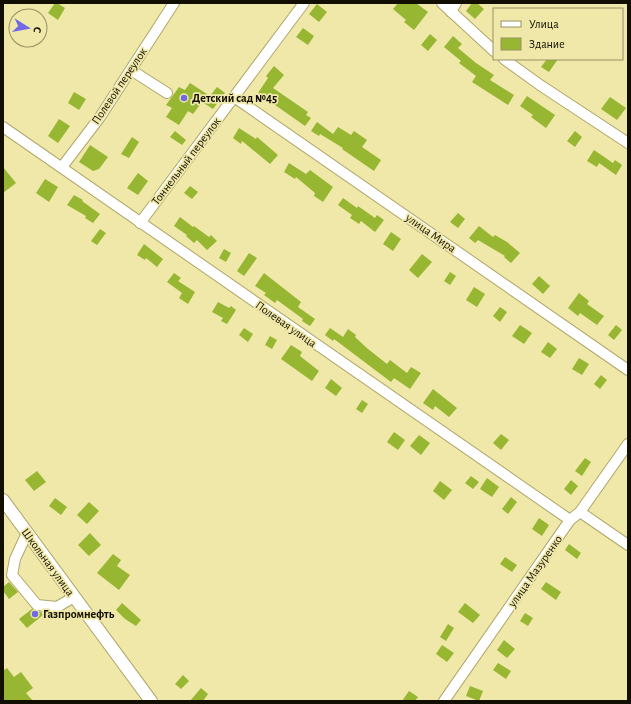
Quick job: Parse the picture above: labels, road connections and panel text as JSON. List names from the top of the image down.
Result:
{
  "streets": {
    "main road": ["Школьная улица"],
    "street": [
      "Полевой переулок",
      "Тоннельный переулок",
      "улица Мира",
      "Полевая улица",
      "улица Мазуренко"
    ]
  },
  "crossings": [
    ["Полевой переулок", "Полевая улица"],
    ["Тоннельный переулок", "улица Мира"],
    ["Тоннельный переулок", "Полевая улица"],
    ["Полевая улица", "улица Мазуренко"]
  ],
  "places": ["Детский сад №45", "Газпромнефть"],
  "legend": ["Улица", "Здание"],
  "north": "right"
}
